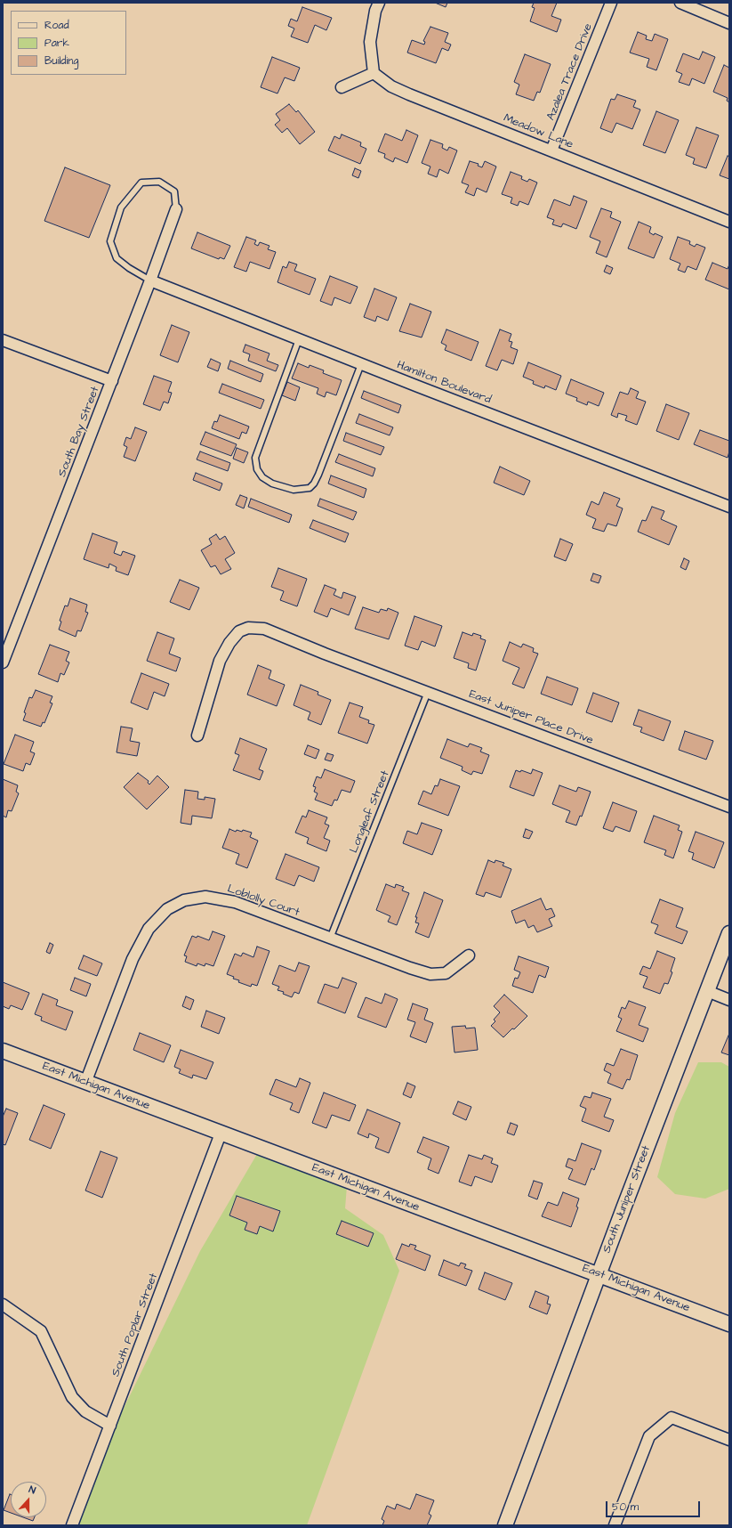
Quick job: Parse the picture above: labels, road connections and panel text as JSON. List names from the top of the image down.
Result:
{
  "streets": {
    "street": [
      "Azalea Trace Drive",
      "Meadow Lane",
      "Hamilton Boulevard",
      "South Bay Street",
      "East Juniper Place Drive",
      "Loblolly Court",
      "East Michigan Avenue",
      "South Juniper Street",
      "South Poplar Street"
    ],
    "lane": ["Longleaf Street"]
  },
  "crossings": [
    ["Azalea Trace Drive", "Meadow Lane"],
    ["Hamilton Boulevard", "South Bay Street"],
    ["East Juniper Place Drive", "Longleaf Street"],
    ["Longleaf Street", "Loblolly Court"],
    ["Loblolly Court", "East Michigan Avenue"],
    ["East Michigan Avenue", "South Juniper Street"],
    ["East Michigan Avenue", "South Poplar Street"]
  ],
  "legend": ["Road", "Park", "Building"],
  "scale_bar": "50 m",
  "north": "top"
}
